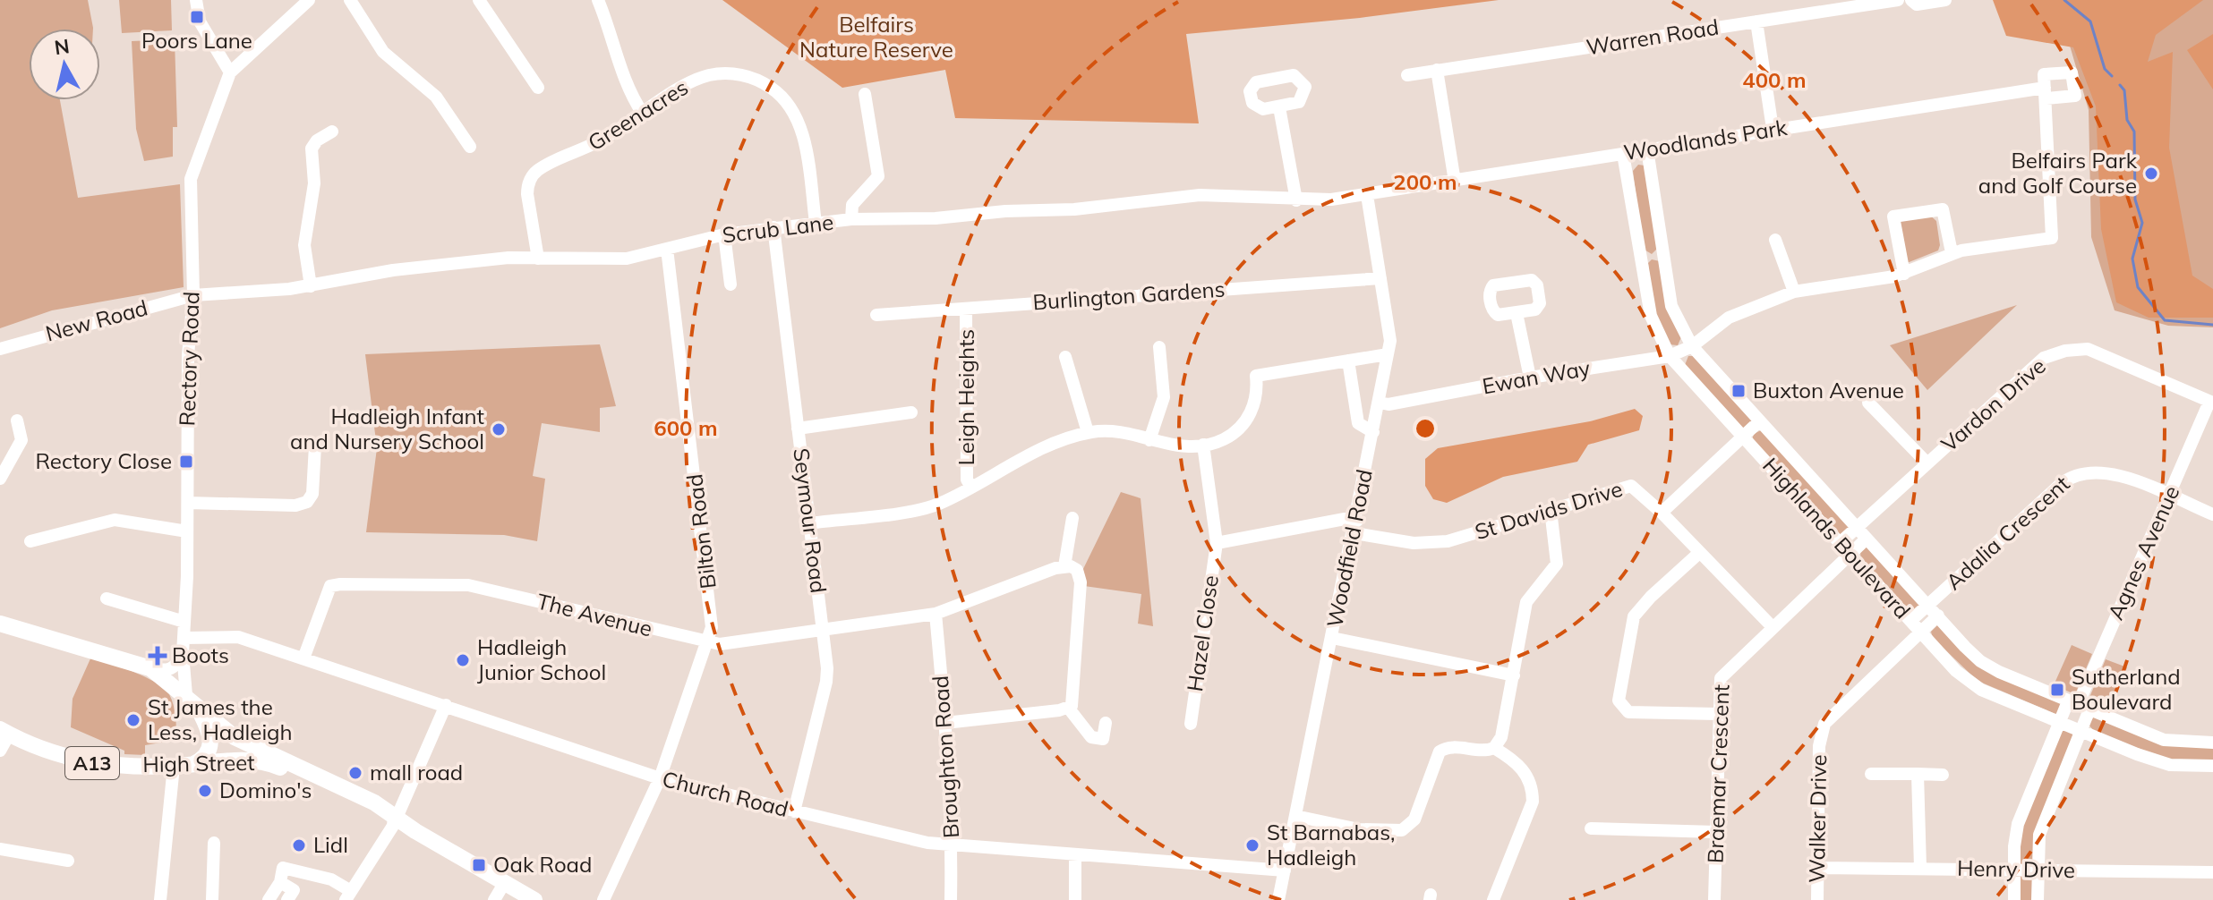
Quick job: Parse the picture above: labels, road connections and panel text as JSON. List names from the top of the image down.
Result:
{
  "streets": {
    "main road": ["A13", "High Street"],
    "street": [
      "Warren Road",
      "Greenacres",
      "Woodlands Park",
      "Scrub Lane",
      "Burlington Gardens",
      "New Road",
      "Rectory Road",
      "Ewan Way",
      "Leigh Heights",
      "Vardon Drive",
      "St Davids Drive",
      "Seymour Road",
      "Bilton Road",
      "Adalia Crescent",
      "Highlands Boulevard",
      "Woodfield Road",
      "Agnes Avenue",
      "The Avenue",
      "Hazel Close",
      "Broughton Road",
      "Braemar Crescent",
      "Church Road",
      "Walker Drive",
      "Henry Drive"
    ]
  },
  "crossings": [
    ["Greenacres", "Scrub Lane"],
    ["Woodlands Park", "Scrub Lane"],
    ["Woodlands Park", "Highlands Boulevard"],
    ["Woodlands Park", "Woodfield Road"],
    ["Scrub Lane", "New Road"],
    ["Scrub Lane", "Rectory Road"],
    ["Scrub Lane", "Seymour Road"],
    ["Scrub Lane", "Bilton Road"],
    ["Scrub Lane", "Woodfield Road"],
    ["Burlington Gardens", "Leigh Heights"],
    ["Burlington Gardens", "Woodfield Road"],
    ["New Road", "Rectory Road"],
    ["Rectory Road", "A13"],
    ["Rectory Road", "Church Road"],
    ["Ewan Way", "Highlands Boulevard"],
    ["Ewan Way", "Woodfield Road"],
    ["Vardon Drive", "Highlands Boulevard"],
    ["Vardon Drive", "Agnes Avenue"],
    ["Vardon Drive", "Braemar Crescent"],
    ["St Davids Drive", "Woodfield Road"],
    ["St Davids Drive", "Hazel Close"],
    ["St Davids Drive", "Braemar Crescent"],
    ["Seymour Road", "The Avenue"],
    ["Seymour Road", "Church Road"],
    ["Bilton Road", "The Avenue"],
    ["Bilton Road", "Church Road"],
    ["Adalia Crescent", "Highlands Boulevard"],
    ["Adalia Crescent", "Agnes Avenue"],
    ["Highlands Boulevard", "Agnes Avenue"],
    ["Highlands Boulevard", "Braemar Crescent"],
    ["Highlands Boulevard", "Walker Drive"],
    ["Woodfield Road", "Church Road"],
    ["The Avenue", "Broughton Road"],
    ["The Avenue", "Church Road"],
    ["Broughton Road", "Church Road"],
    ["A13", "High Street"],
    ["Walker Drive", "Henry Drive"]
  ],
  "parks": ["Belfairs Nature Reserve"],
  "places": {
    "transit": [
      "Poors Lane",
      "Buxton Avenue",
      "Rectory Close",
      "Sutherland Boulevard",
      "Oak Road"
    ],
    "other": [
      "Belfairs Park and Golf Course",
      "Hadleigh Infant and Nursery School",
      "Hadleigh Junior School",
      "St James the Less, Hadleigh",
      "mall road",
      "Domino's",
      "Lidl",
      "St Barnabas, Hadleigh"
    ],
    "health": ["Boots"]
  },
  "north": "top",
  "rings": ["400 m", "200 m", "600 m"]
}
